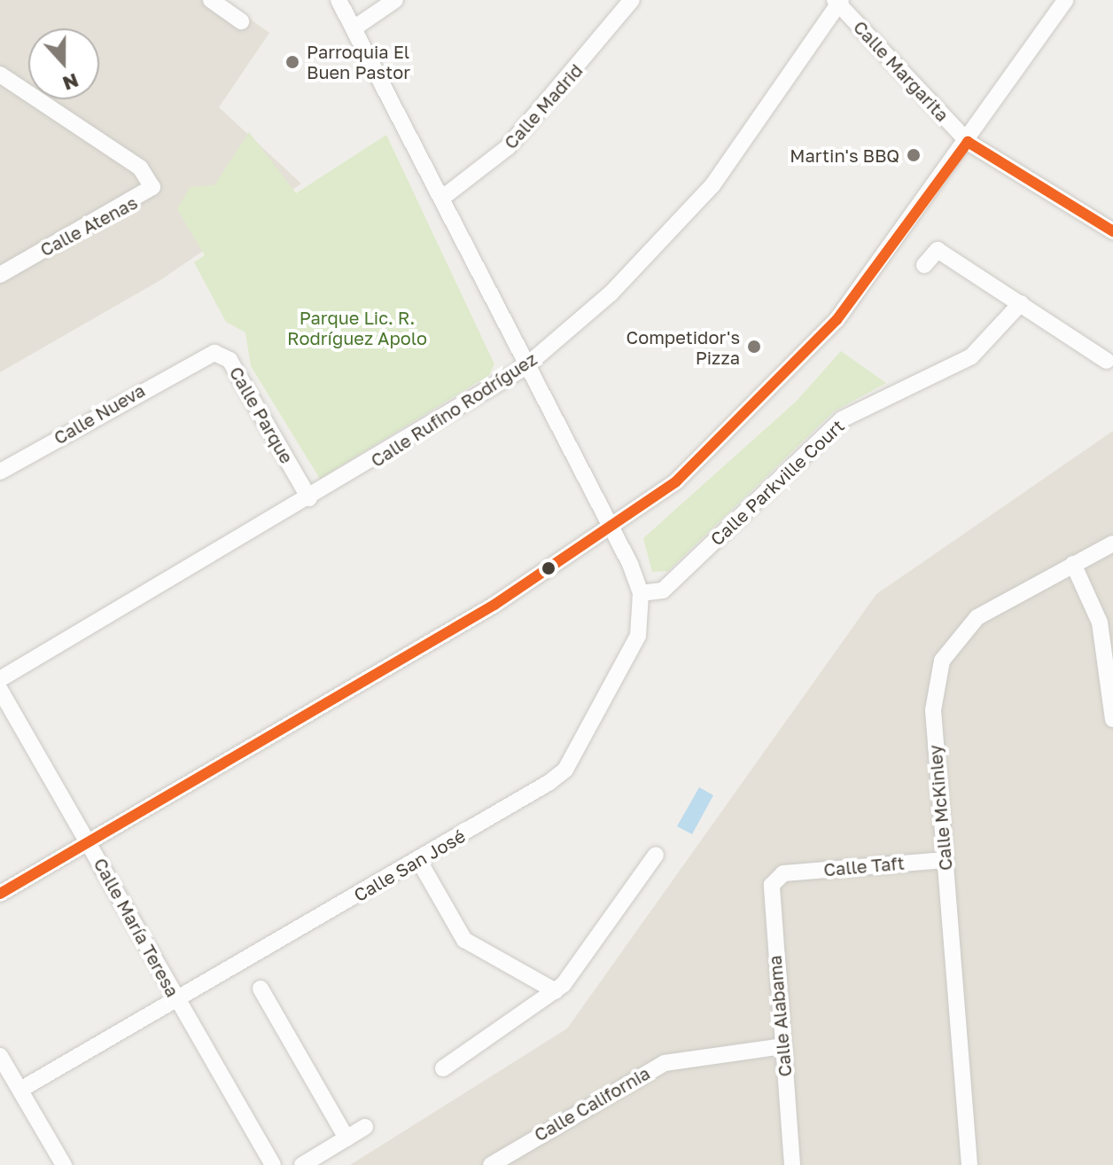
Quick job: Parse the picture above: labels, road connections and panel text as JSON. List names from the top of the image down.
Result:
{
  "streets": {
    "street": [
      "Calle Margarita",
      "Calle Madrid",
      "Calle Atenas",
      "Calle Rufino Rodríguez",
      "Calle Nueva",
      "Calle Parque",
      "Calle Parkville Court",
      "Calle McKinley",
      "Calle San José",
      "Calle Taft",
      "Calle María Teresa",
      "Calle Alabama",
      "Calle California"
    ]
  },
  "crossings": [
    ["Calle Margarita", "Calle Rufino Rodríguez"],
    ["Calle Madrid", "Calle San José"],
    ["Calle Rufino Rodríguez", "Calle Parque"],
    ["Calle Rufino Rodríguez", "Calle San José"],
    ["Calle Nueva", "Calle Parque"],
    ["Calle Parkville Court", "Calle San José"],
    ["Calle McKinley", "Calle Taft"],
    ["Calle San José", "Calle María Teresa"],
    ["Calle Taft", "Calle Alabama"],
    ["Calle Alabama", "Calle California"]
  ],
  "parks": ["Parque Lic. R. Rodríguez Apolo"],
  "places": ["Parroquia El Buen Pastor", "Martin's BBQ", "Competidor's Pizza"],
  "north": "bottom"
}
